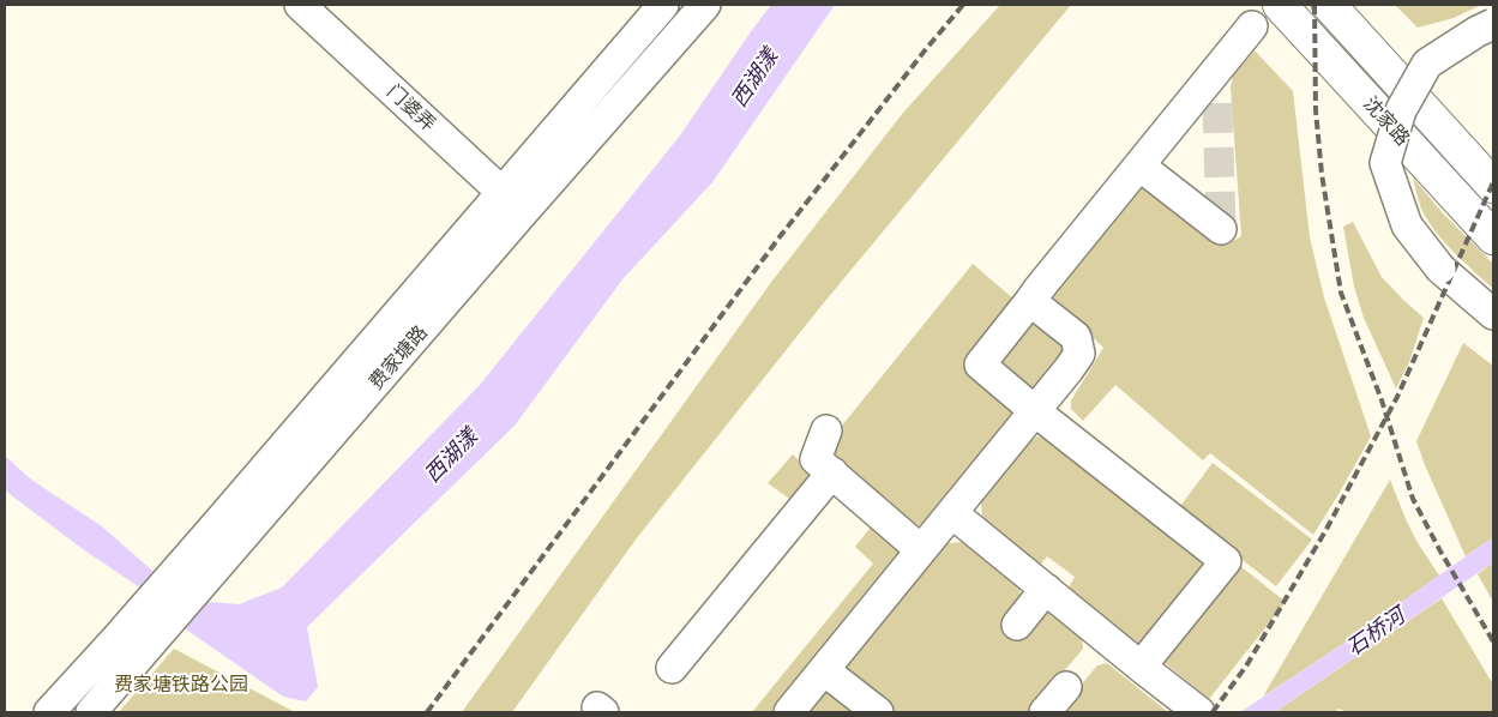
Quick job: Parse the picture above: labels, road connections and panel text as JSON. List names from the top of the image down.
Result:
{
  "streets": {
    "main road": ["沈家路"],
    "street": ["门婆弄", "费家塘路"]
  },
  "crossings": [
    ["门婆弄", "费家塘路"]
  ],
  "water": ["西湖漾", "石桥河"],
  "parks": ["费家塘铁路公园"]
}
